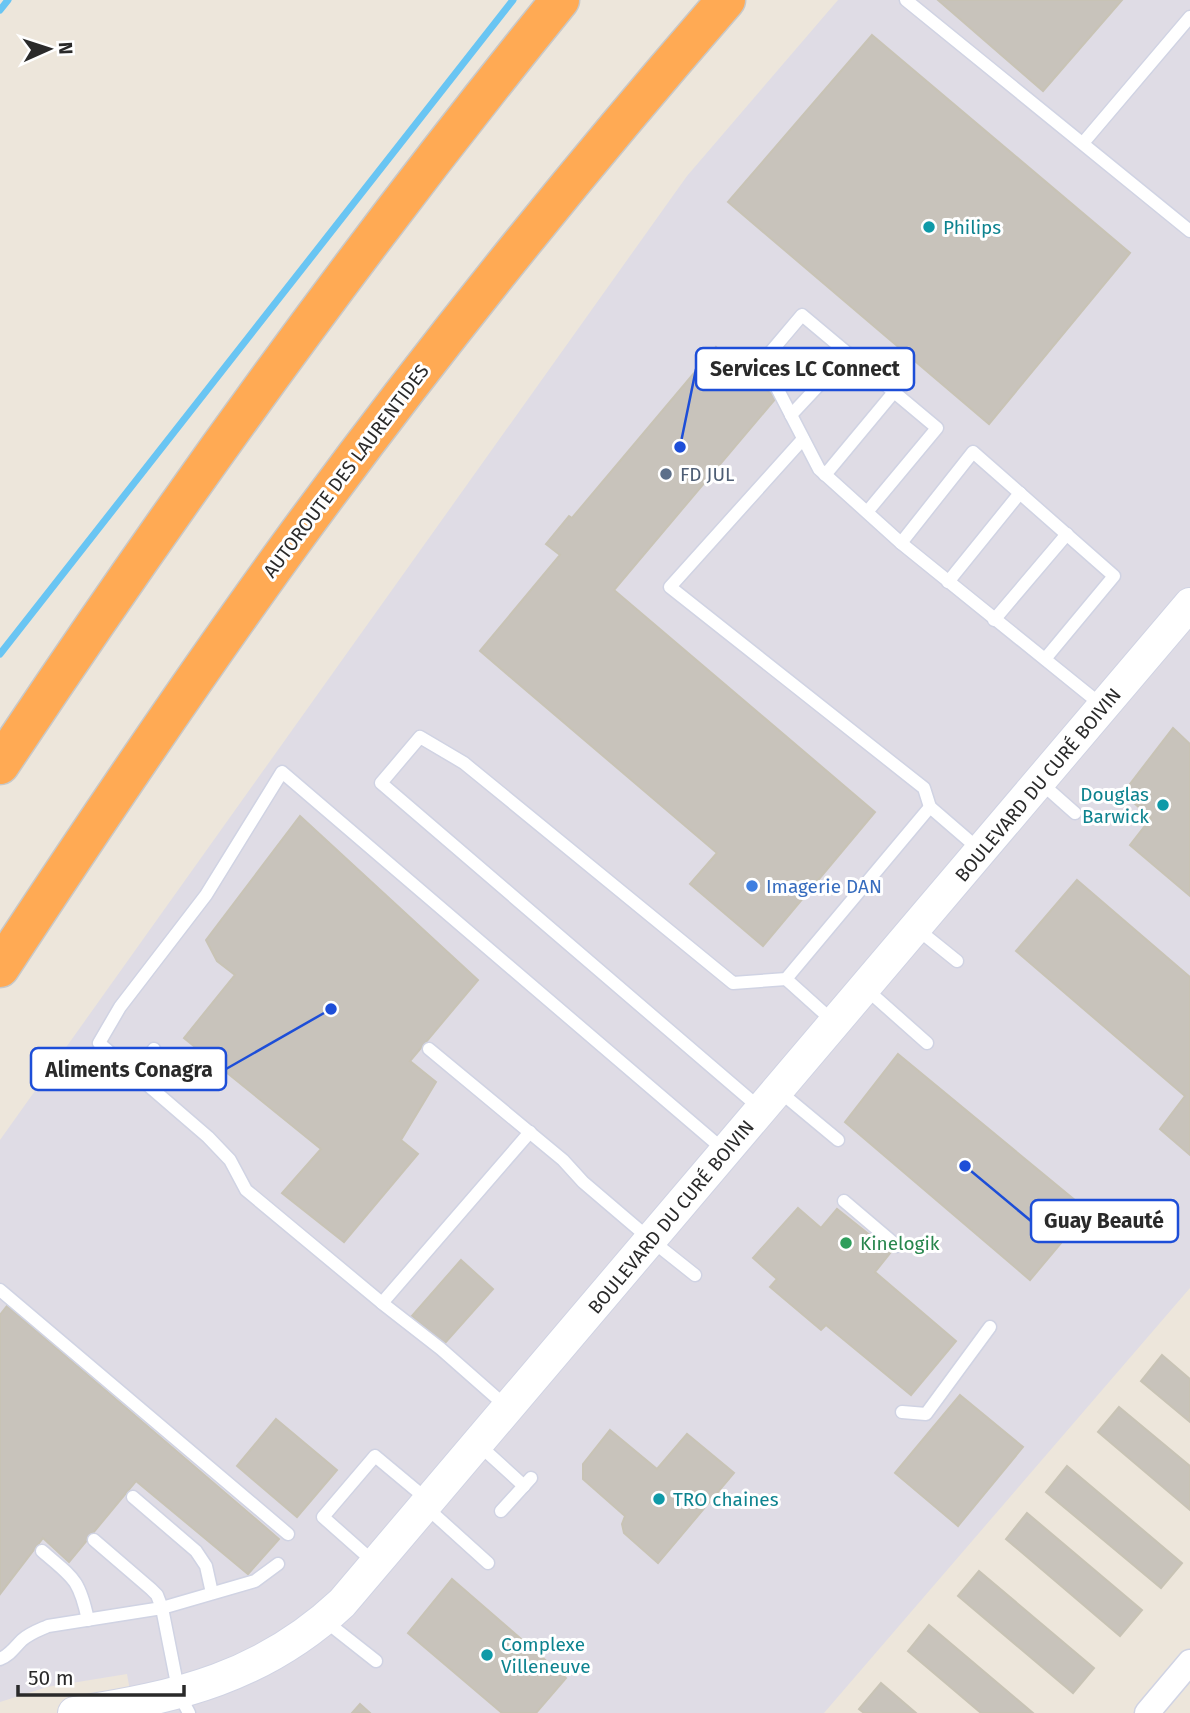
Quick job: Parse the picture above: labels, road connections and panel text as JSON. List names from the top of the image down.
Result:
{
  "streets": {
    "highway": ["AUTOROUTE DES LAURENTIDES"],
    "street": ["BOULEVARD DU CURÉ BOIVIN"]
  },
  "places": [
    "Philips",
    "Services LC Connect",
    "FD JUL",
    "Douglas Barwick",
    "Imagerie DAN",
    "Aliments Conagra",
    "Guay Beauté",
    "Kinelogik",
    "TRO chaines",
    "Complexe Villeneuve"
  ],
  "scale_bar": "50 m",
  "north": "right"
}
